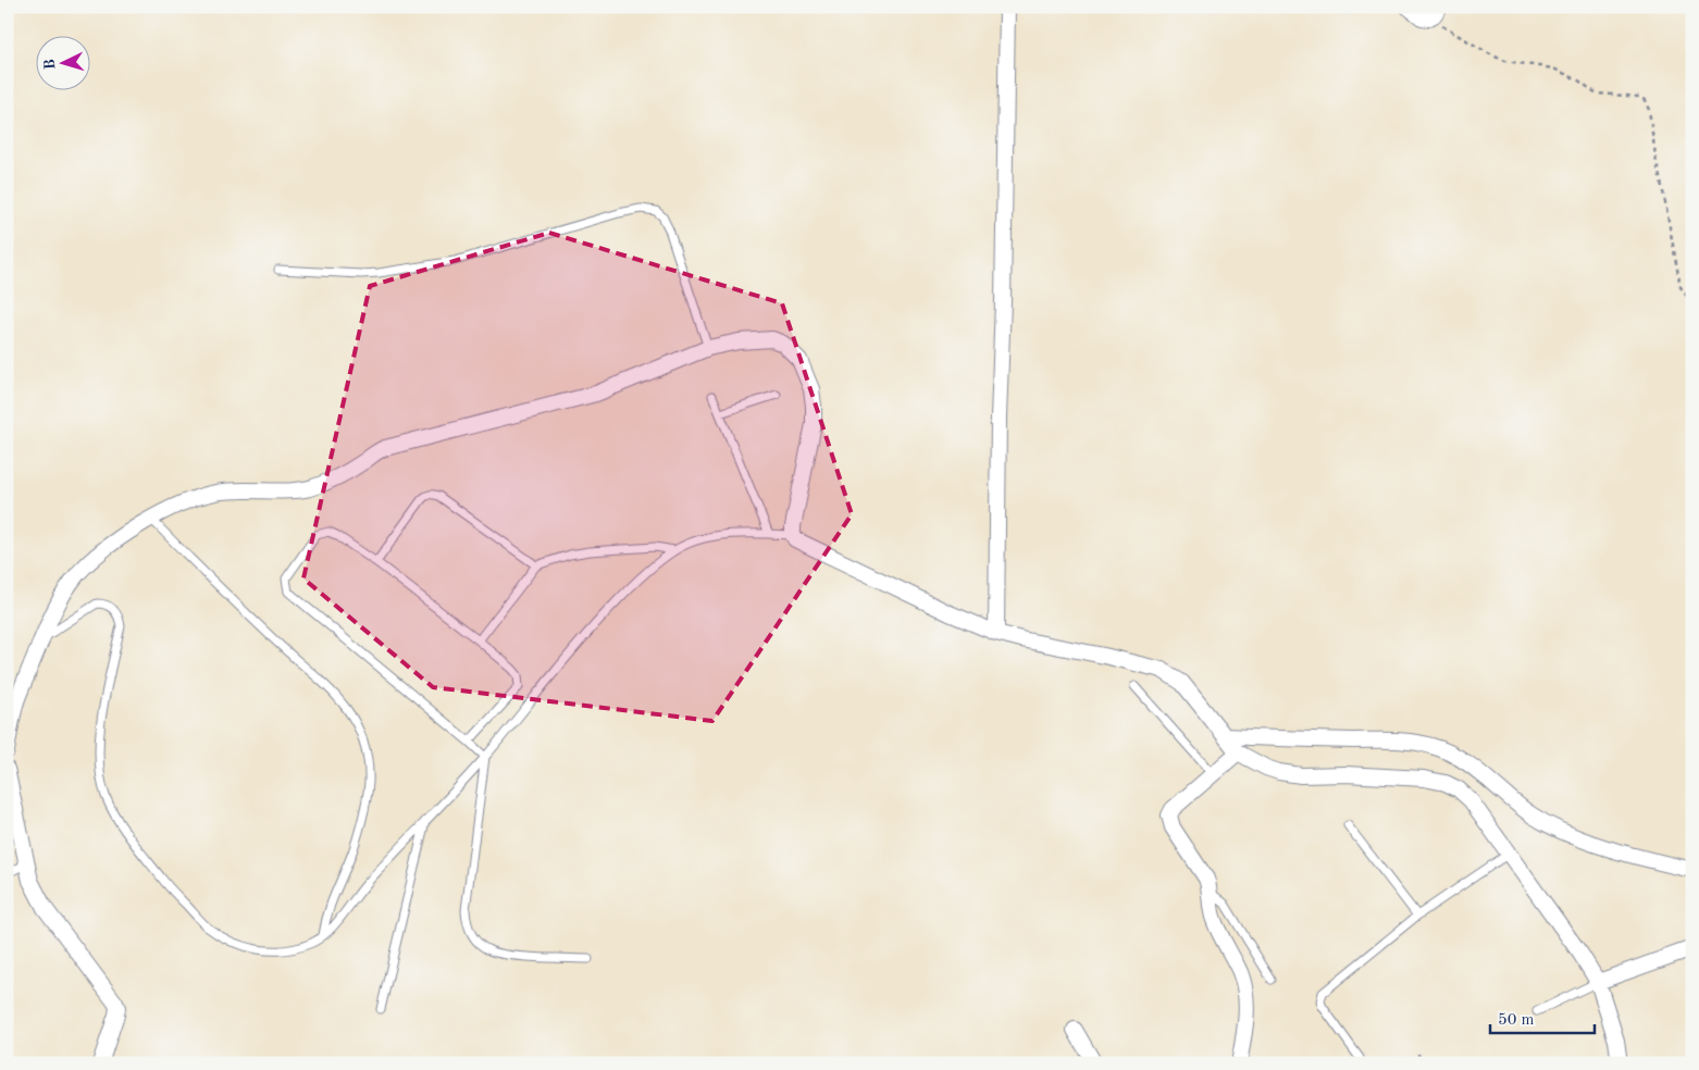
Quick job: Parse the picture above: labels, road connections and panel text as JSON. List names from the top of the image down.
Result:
{
  "scale_bar": "50 m",
  "north": "left"
}
